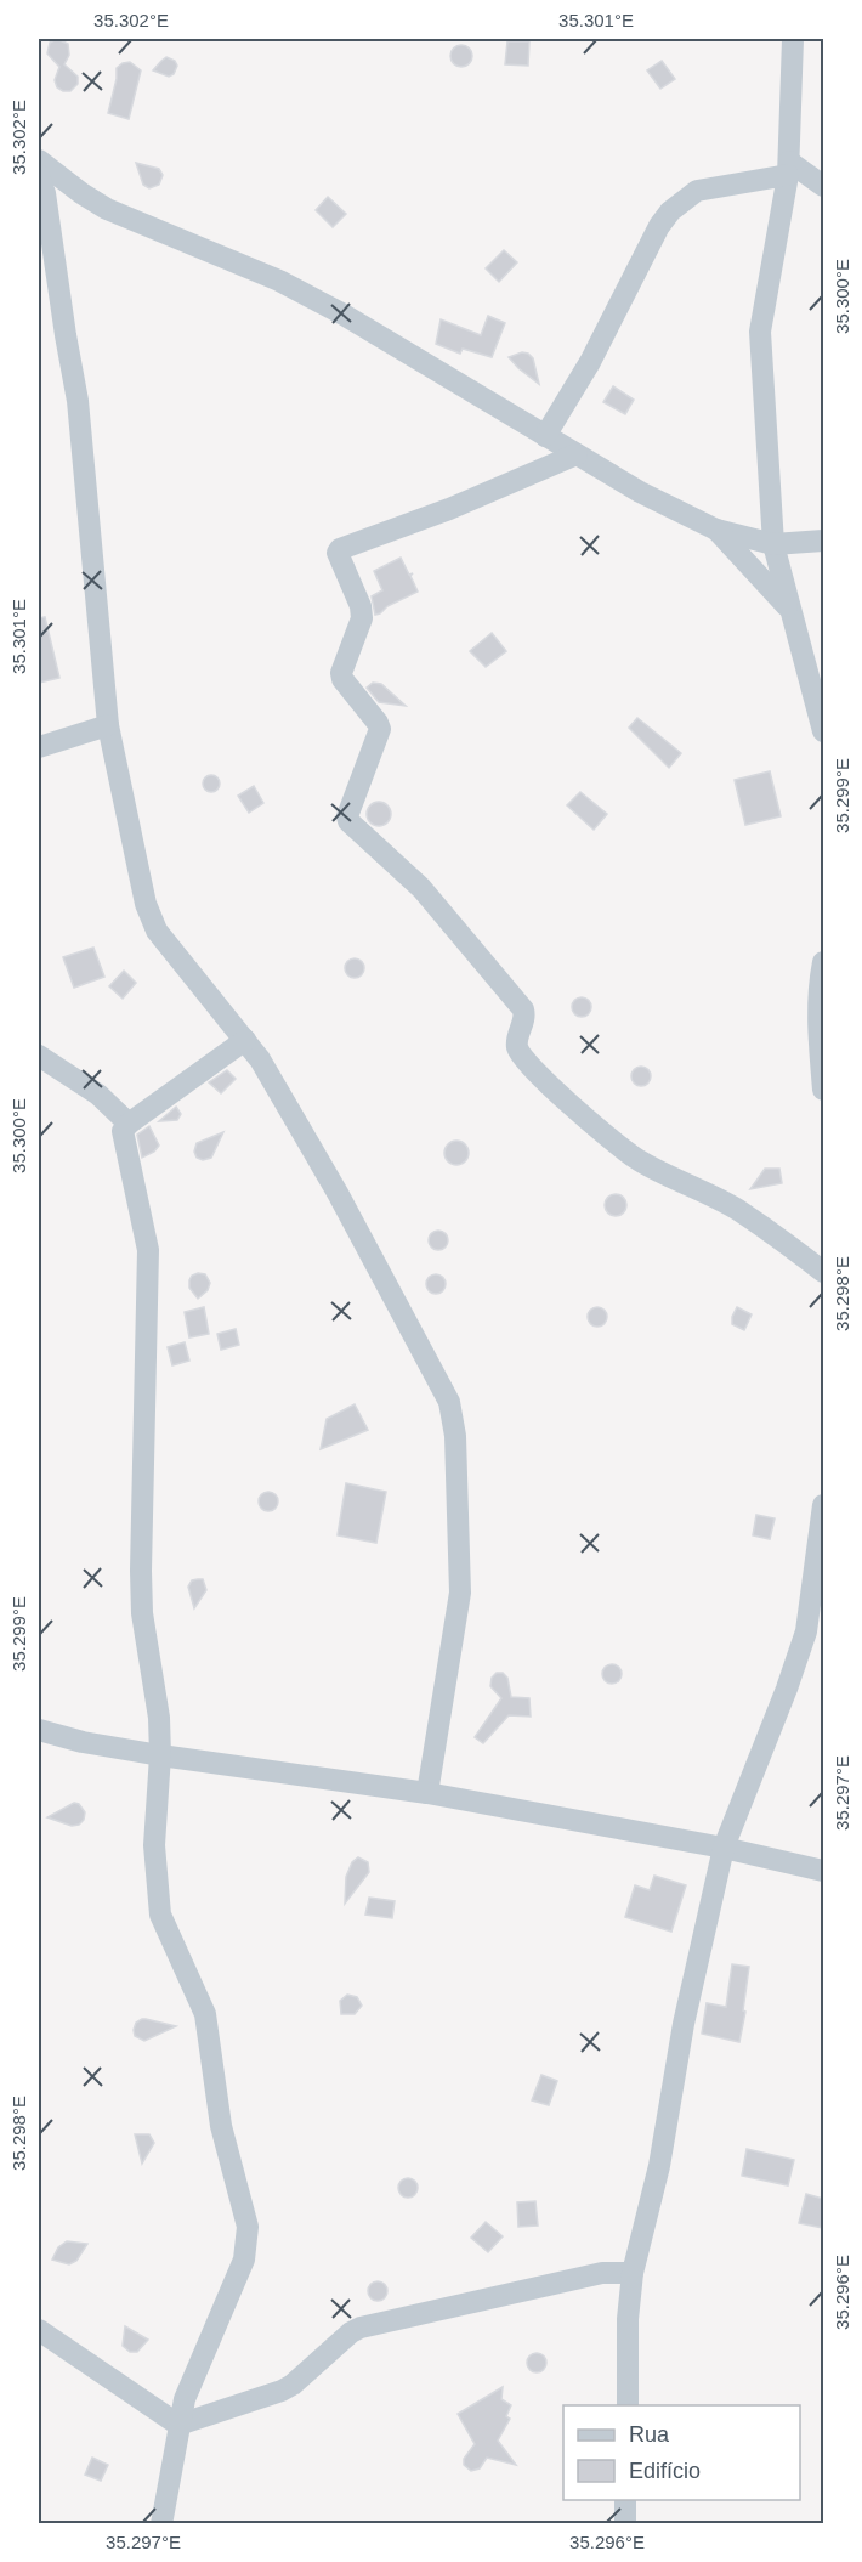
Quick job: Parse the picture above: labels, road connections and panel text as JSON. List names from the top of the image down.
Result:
{
  "legend": ["Rua", "Edifício"],
  "coordinates": [
    "35.302°E",
    "35.301°E",
    "35.300°E",
    "35.299°E",
    "35.298°E",
    "35.297°E",
    "35.296°E"
  ]
}
